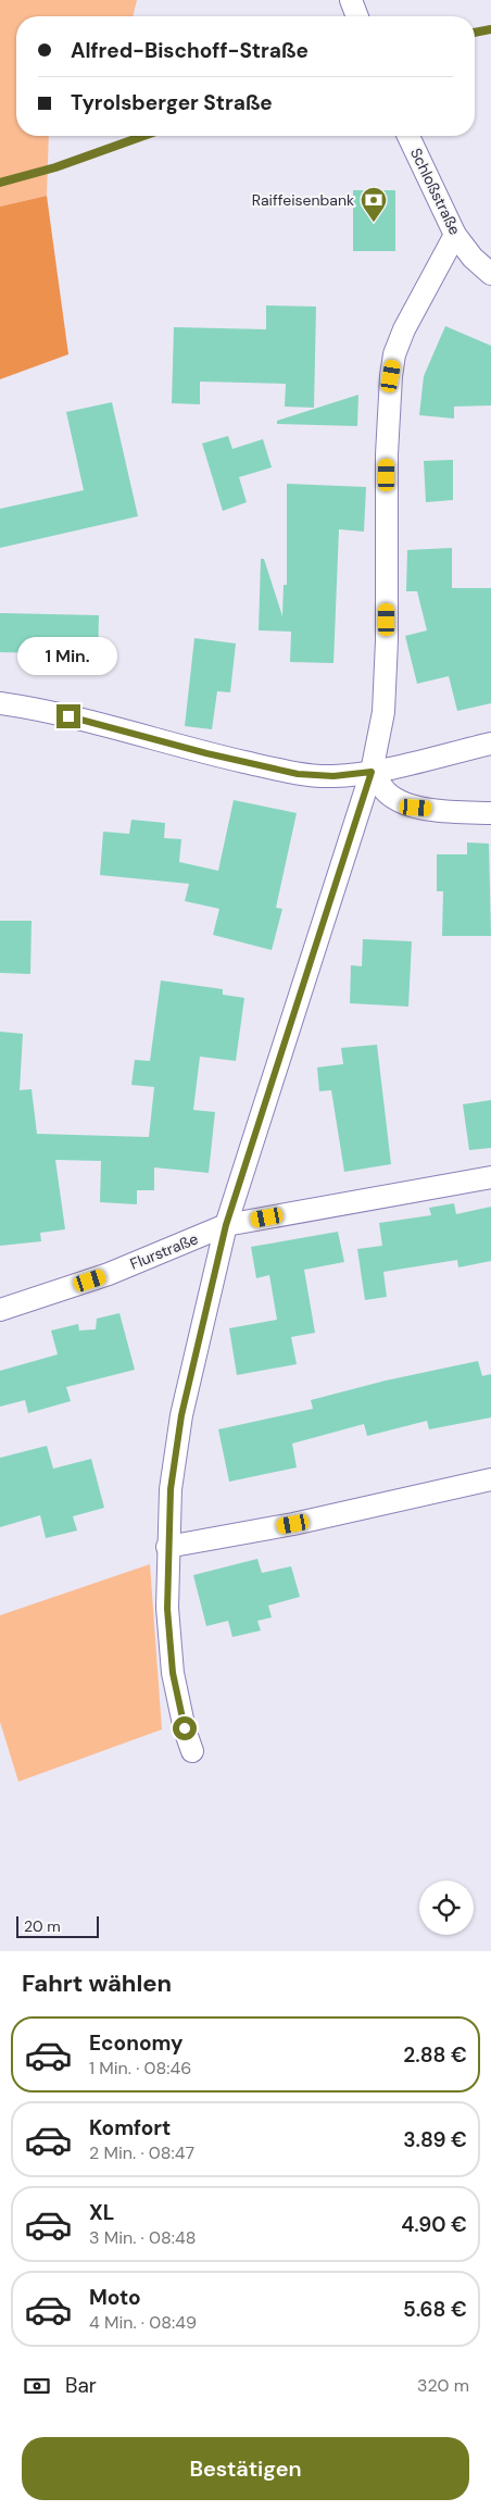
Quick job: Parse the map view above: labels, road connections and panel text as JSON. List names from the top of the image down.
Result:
{
  "streets": {
    "street": ["Schloßstraße", "Flurstraße"]
  },
  "places": {
    "bank": ["Raiffeisenbank"]
  },
  "scale_bar": "20 m",
  "page": {
    "banner": ["Alfred-Bischoff-Straße", "Tyrolsberger Straße"],
    "bubble": "1 Min.",
    "scale": "20 m",
    "heading": "Fahrt wählen",
    "list": [
      {
        "name": "Economy",
        "note": "1 Min. · 08:46",
        "value": "2.88 €"
      },
      {
        "name": "Komfort",
        "note": "2 Min. · 08:47",
        "value": "3.89 €"
      },
      {
        "name": "XL",
        "note": "3 Min. · 08:48",
        "value": "4.90 €"
      },
      {
        "name": "Moto",
        "note": "4 Min. · 08:49",
        "value": "5.68 €"
      }
    ],
    "pay": ["Bar", "320 m"],
    "buttons": "Bestätigen"
  }
}
